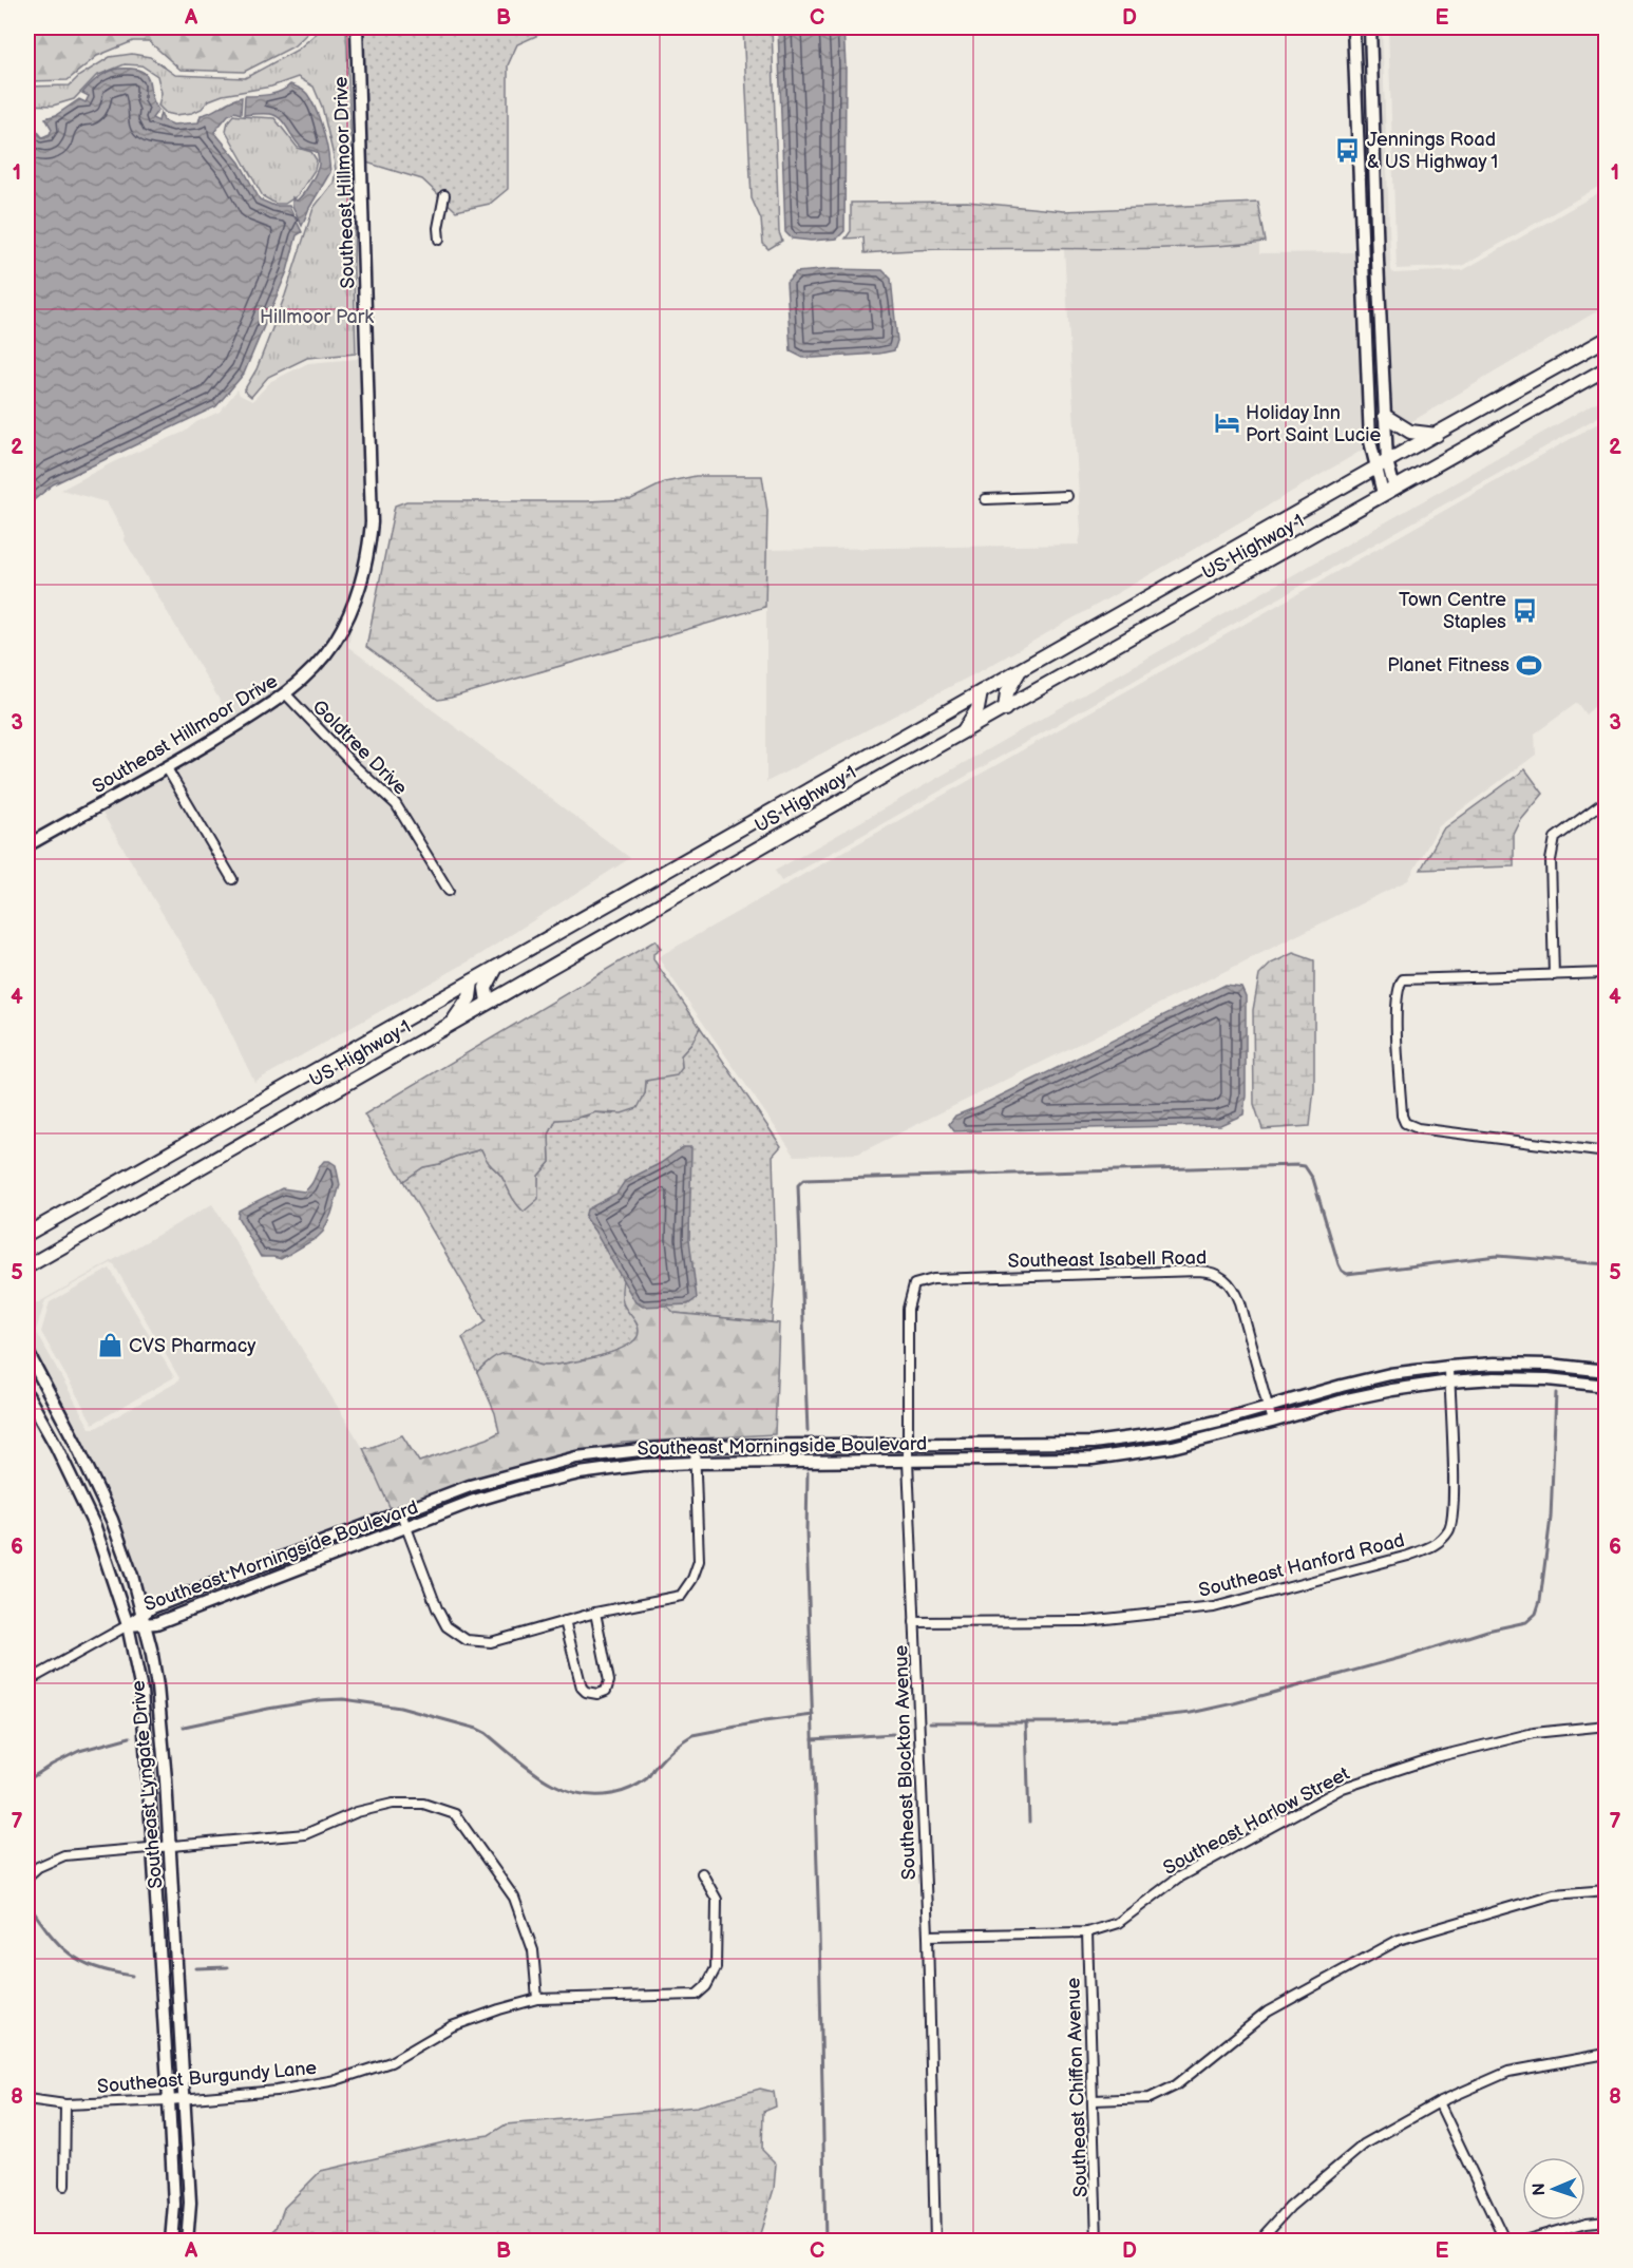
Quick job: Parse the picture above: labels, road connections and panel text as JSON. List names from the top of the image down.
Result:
{
  "streets": {
    "main road": ["US Highway 1"],
    "street": [
      "Southeast Hillmoor Drive",
      "Goldtree Drive",
      "Southeast Isabell Road",
      "Southeast Morningside Boulevard",
      "Southeast Hanford Road",
      "Southeast Blockton Avenue",
      "Southeast Lyngate Drive",
      "Southeast Harlow Street",
      "Southeast Burgundy Lane",
      "Southeast Chiffon Avenue"
    ]
  },
  "crossings": [
    ["Southeast Hillmoor Drive", "Goldtree Drive"],
    ["Southeast Isabell Road", "Southeast Morningside Boulevard"],
    ["Southeast Isabell Road", "Southeast Blockton Avenue"],
    ["Southeast Morningside Boulevard", "Southeast Hanford Road"],
    ["Southeast Morningside Boulevard", "Southeast Blockton Avenue"],
    ["Southeast Morningside Boulevard", "Southeast Lyngate Drive"],
    ["Southeast Hanford Road", "Southeast Blockton Avenue"],
    ["Southeast Blockton Avenue", "Southeast Harlow Street"],
    ["Southeast Lyngate Drive", "Southeast Burgundy Lane"],
    ["Southeast Harlow Street", "Southeast Chiffon Avenue"]
  ],
  "parks": ["Hillmoor Park"],
  "places": {
    "bus stop": ["Jennings Road & US Highway 1", "Town Centre Staples"],
    "hotel": ["Holiday Inn Port Saint Lucie"],
    "sports": ["Planet Fitness"],
    "shop": ["CVS Pharmacy"]
  },
  "north": "left",
  "grid": {
    "columns": [
      "A",
      "B",
      "C",
      "D",
      "E"
    ],
    "rows": [
      "1",
      "2",
      "3",
      "4",
      "5",
      "6",
      "7",
      "8"
    ]
  }
}
